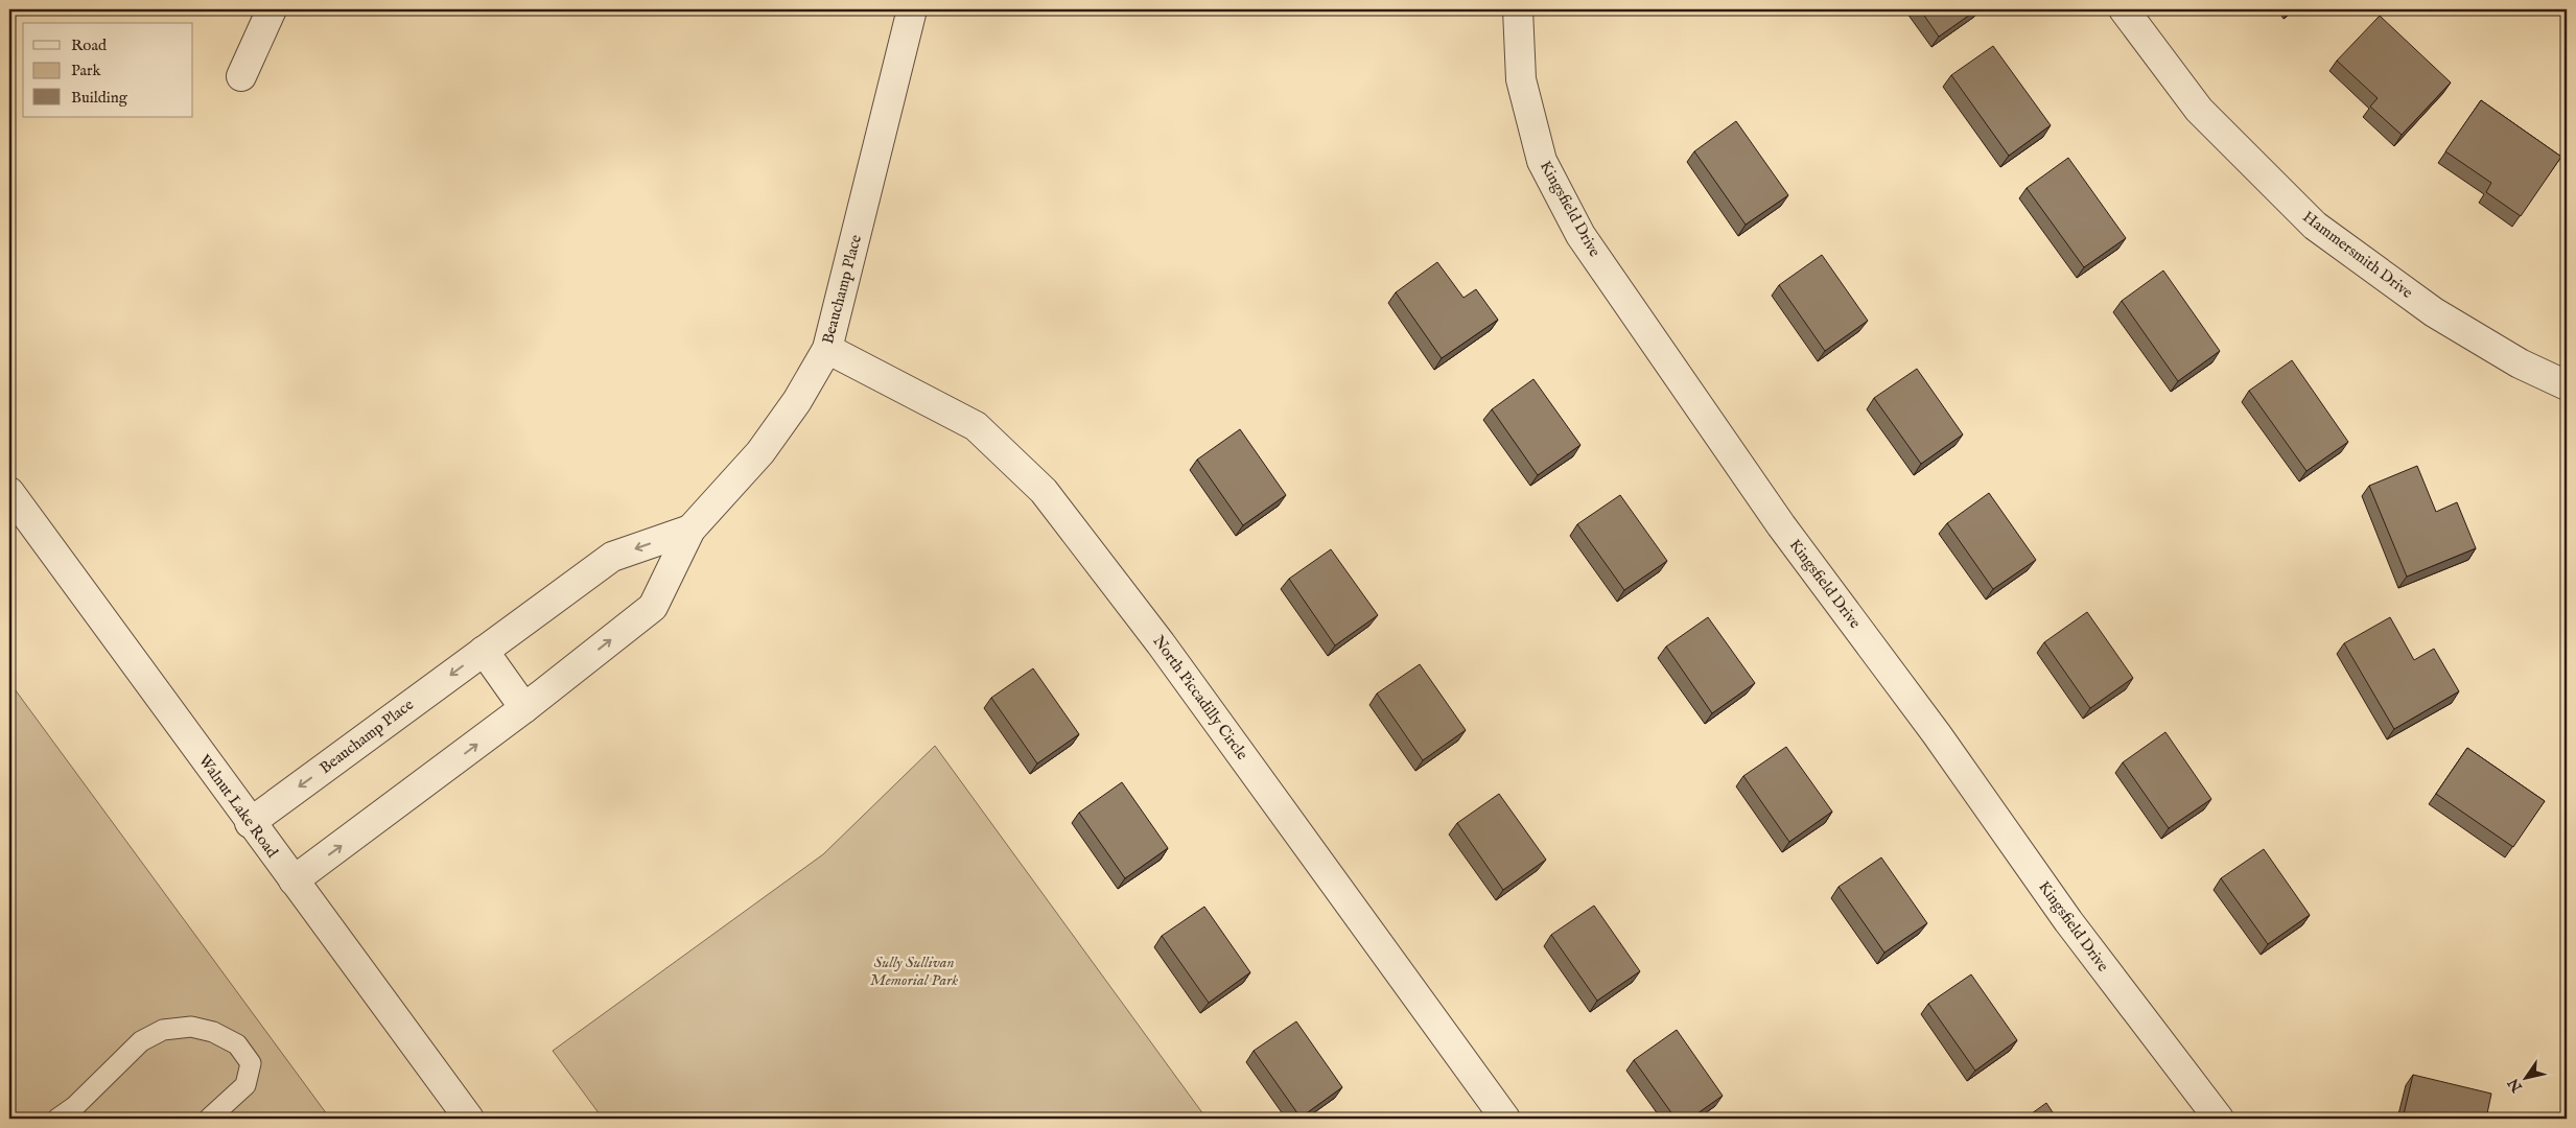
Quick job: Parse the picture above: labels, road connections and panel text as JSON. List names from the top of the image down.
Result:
{
  "streets": {
    "street": [
      "Kingsfield Drive",
      "Hammersmith Drive",
      "Beauchamp Place",
      "North Piccadilly Circle",
      "Walnut Lake Road"
    ]
  },
  "crossings": [
    ["Beauchamp Place", "North Piccadilly Circle"],
    ["Beauchamp Place", "Walnut Lake Road"]
  ],
  "parks": ["Sully Sullivan Memorial Park"],
  "legend": ["Road", "Park", "Building"],
  "north": "bottom left"
}
